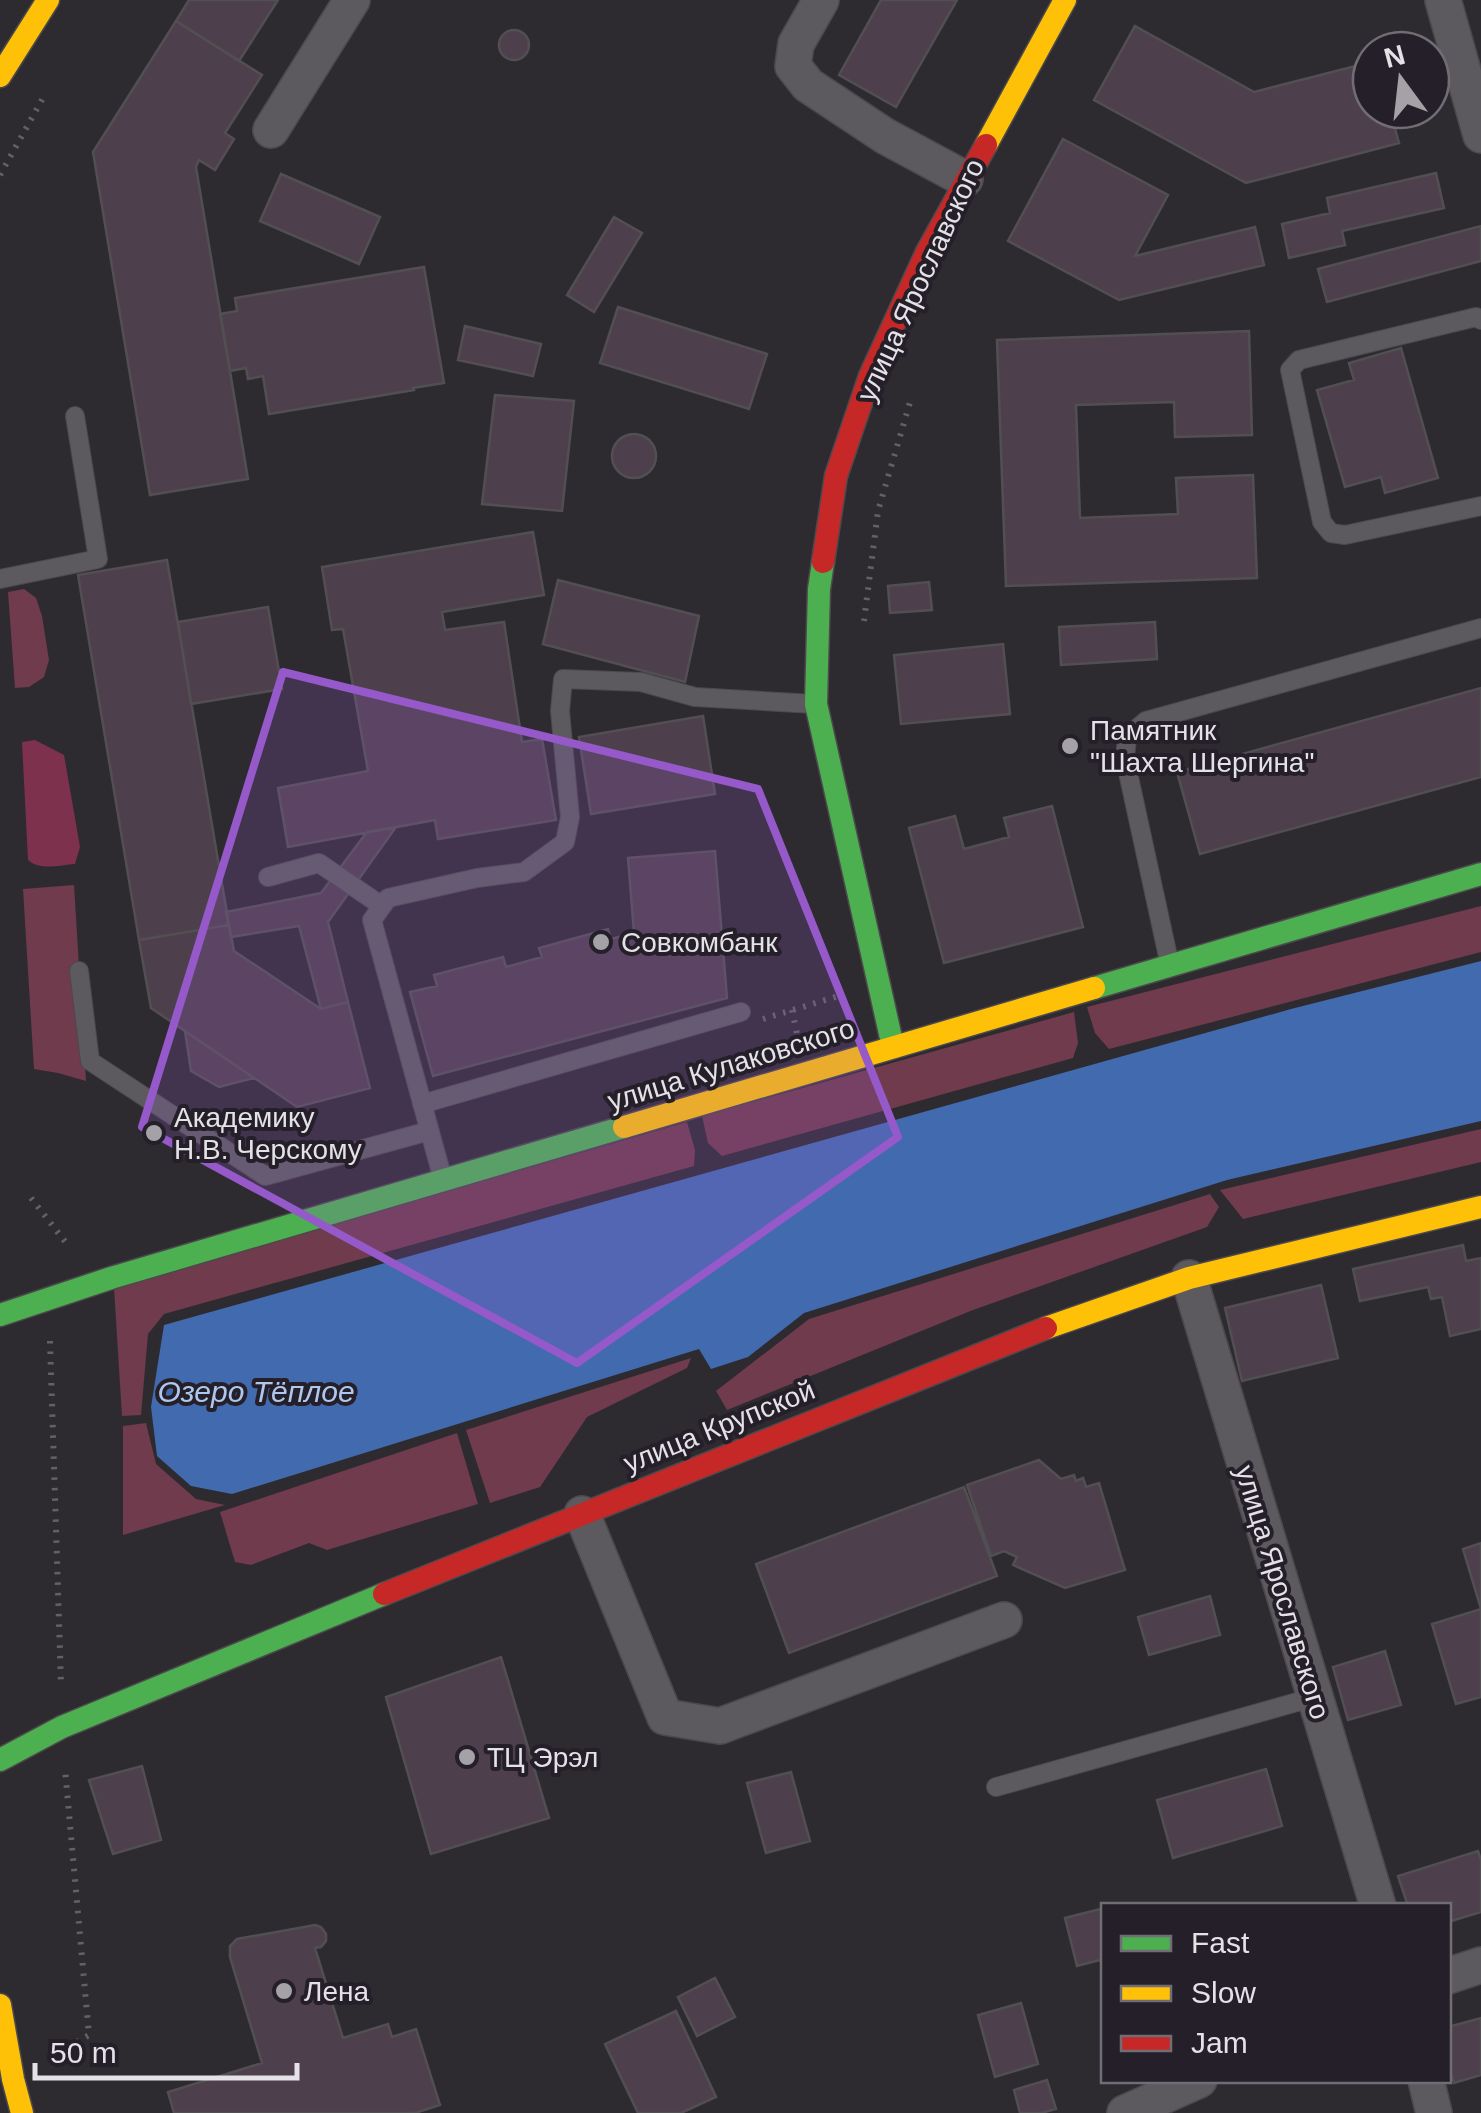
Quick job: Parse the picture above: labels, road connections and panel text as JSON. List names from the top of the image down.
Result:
{
  "streets": {
    "street": ["улица Ярославского", "улица Кулаковского", "улица Крупской"]
  },
  "crossings": [
    ["улица Ярославского", "улица Кулаковского"],
    ["улица Ярославского", "улица Крупской"]
  ],
  "water": ["Озеро Тёплое"],
  "places": [
    "Памятник \"Шахта Шергина\"",
    "Совкомбанк",
    "Академику Н.В. Черскому",
    "ТЦ Эрэл",
    "Лена"
  ],
  "legend": ["Fast", "Slow", "Jam"],
  "scale_bar": "50 m",
  "north": "top"
}
